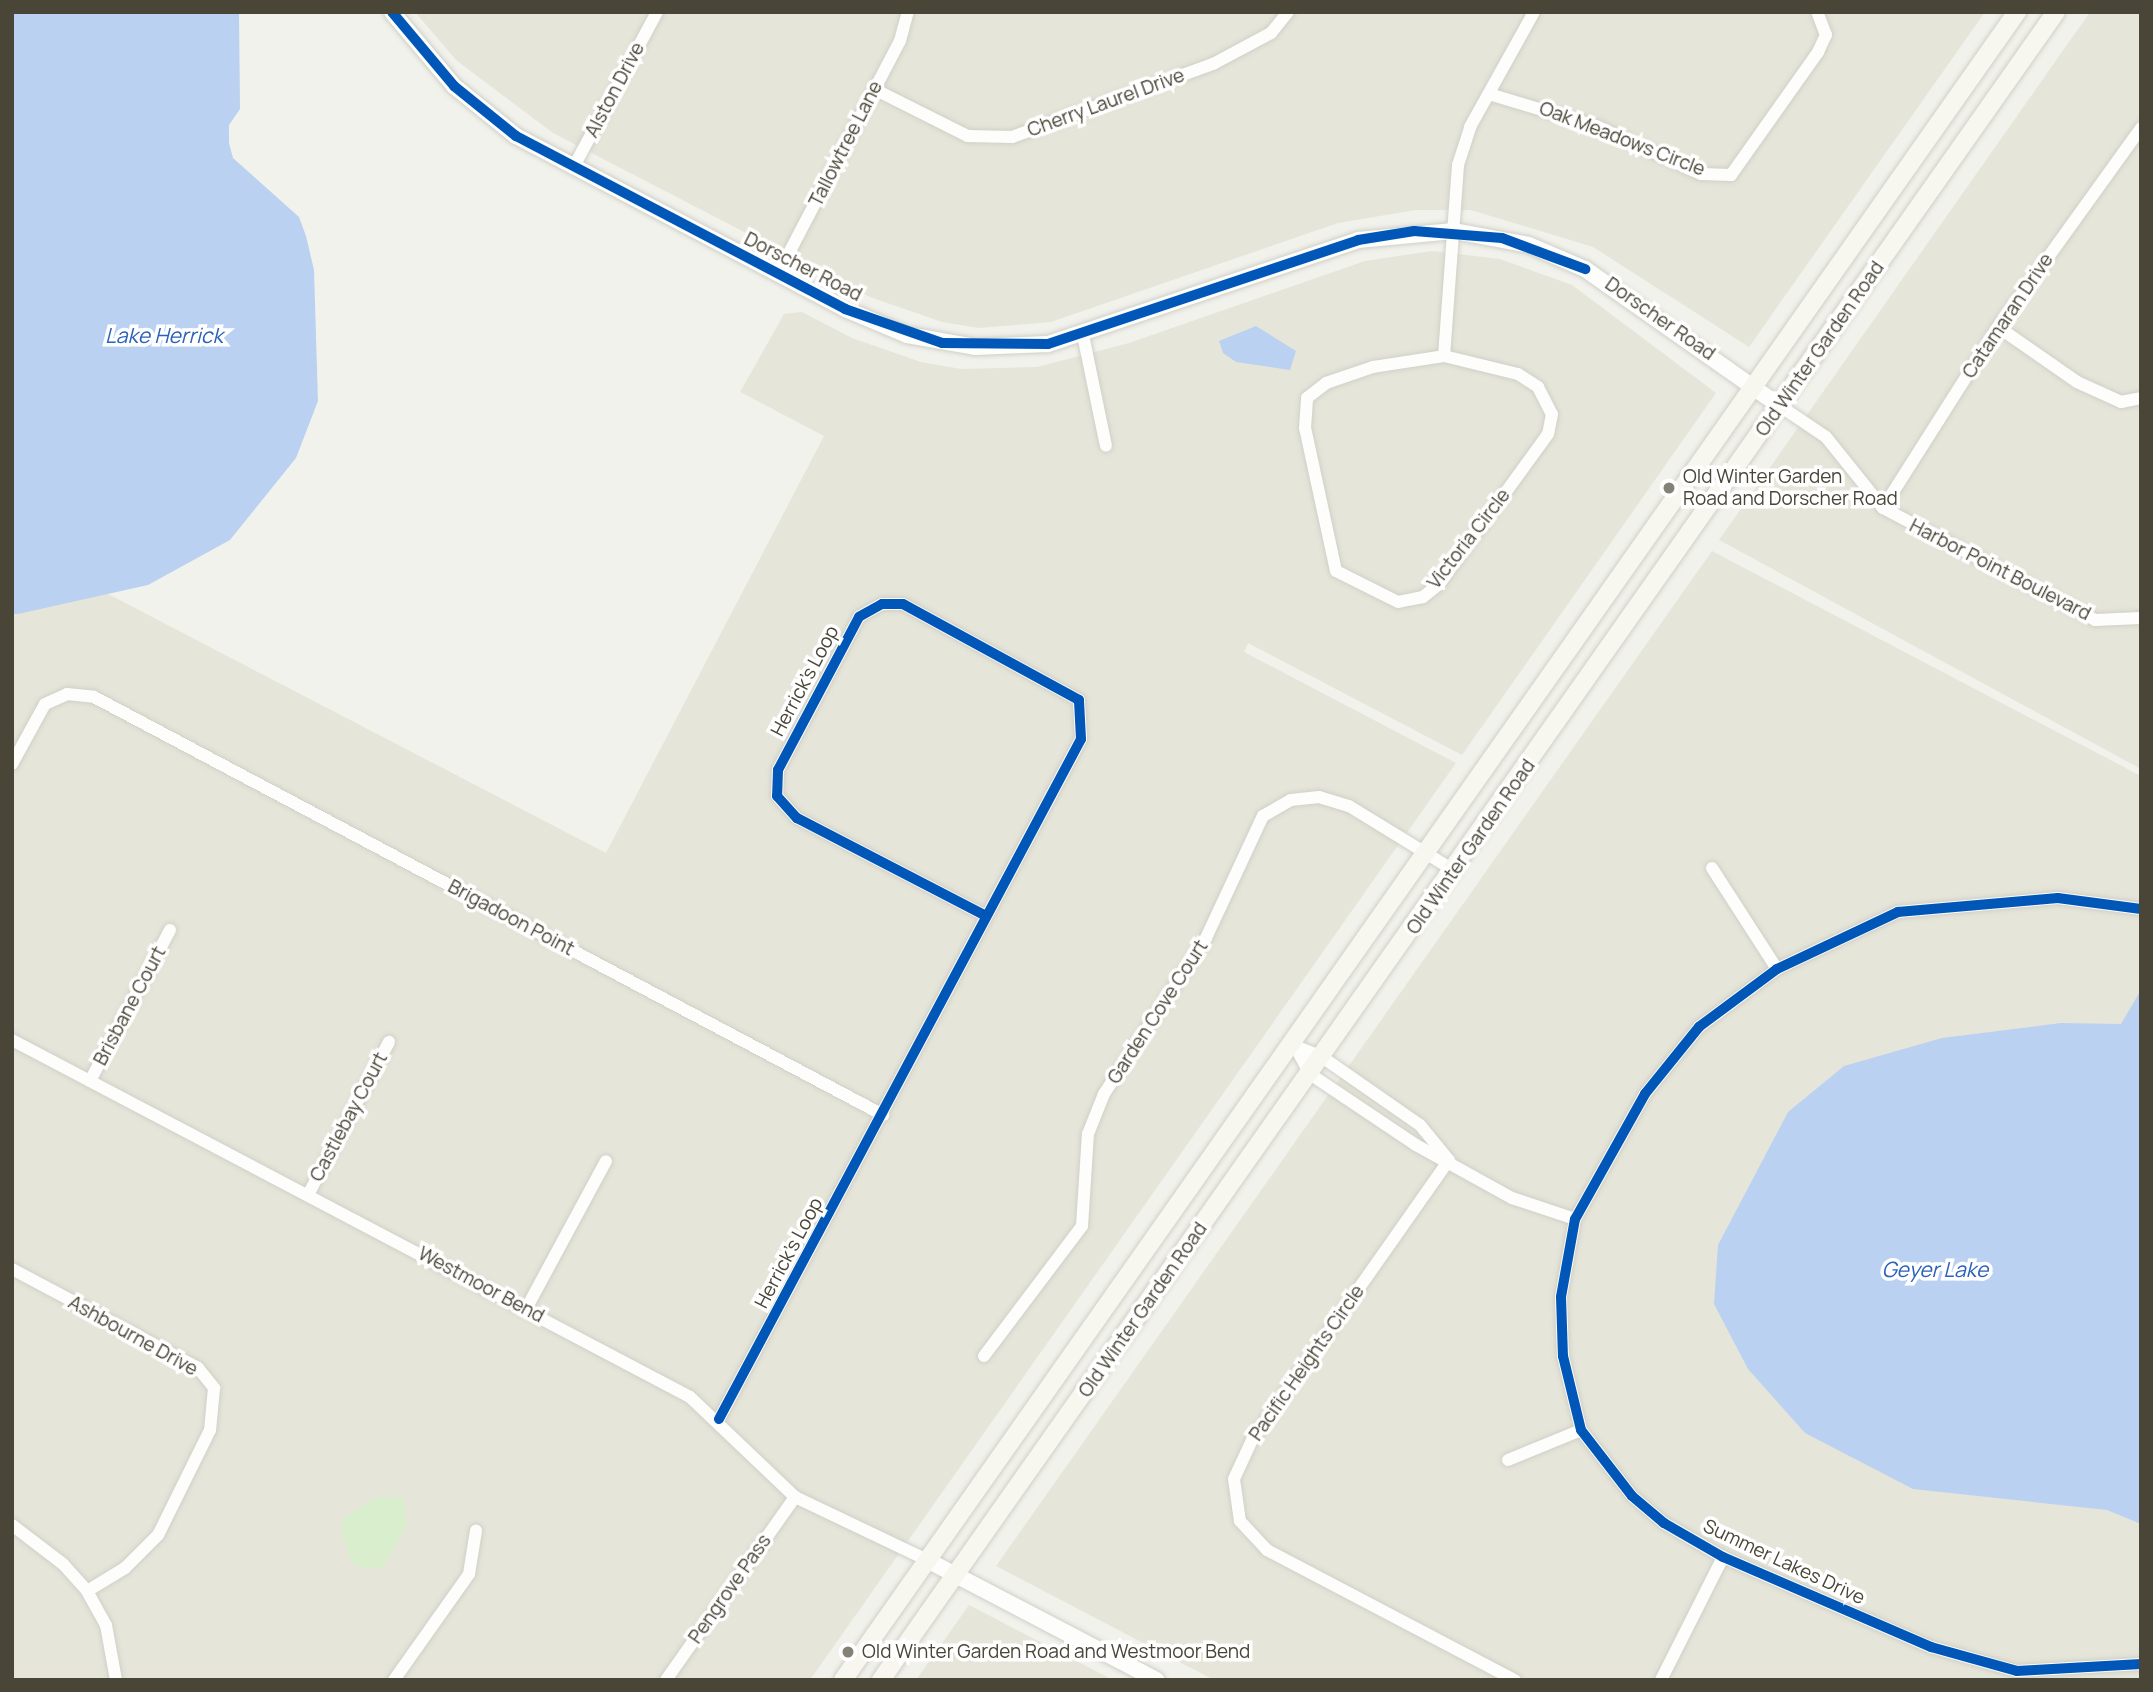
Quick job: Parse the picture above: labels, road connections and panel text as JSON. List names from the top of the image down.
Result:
{
  "streets": {
    "main road": ["Old Winter Garden Road"],
    "street": [
      "Alston Drive",
      "Cherry Laurel Drive",
      "Oak Meadows Circle",
      "Tallowtree Lane",
      "Dorscher Road",
      "Catamaran Drive",
      "Victoria Circle",
      "Harbor Point Boulevard",
      "Herrick's Loop",
      "Brigadoon Point",
      "Brisbane Court",
      "Garden Cove Court",
      "Castlebay Court",
      "Westmoor Bend",
      "Ashbourne Drive",
      "Pacific Heights Circle",
      "Summer Lakes Drive",
      "Pengrove Pass"
    ]
  },
  "crossings": [
    ["Alston Drive", "Dorscher Road"],
    ["Cherry Laurel Drive", "Tallowtree Lane"],
    ["Tallowtree Lane", "Dorscher Road"],
    ["Dorscher Road", "Old Winter Garden Road"],
    ["Dorscher Road", "Harbor Point Boulevard"],
    ["Catamaran Drive", "Harbor Point Boulevard"],
    ["Old Winter Garden Road", "Harbor Point Boulevard"],
    ["Old Winter Garden Road", "Garden Cove Court"],
    ["Old Winter Garden Road", "Westmoor Bend"],
    ["Herrick's Loop", "Brigadoon Point"],
    ["Herrick's Loop", "Westmoor Bend"],
    ["Brisbane Court", "Westmoor Bend"],
    ["Castlebay Court", "Westmoor Bend"],
    ["Westmoor Bend", "Pengrove Pass"]
  ],
  "water": ["Lake Herrick", "Geyer Lake"],
  "places": ["Old Winter Garden Road and Dorscher Road", "Old Winter Garden Road and Westmoor Bend"]
}
